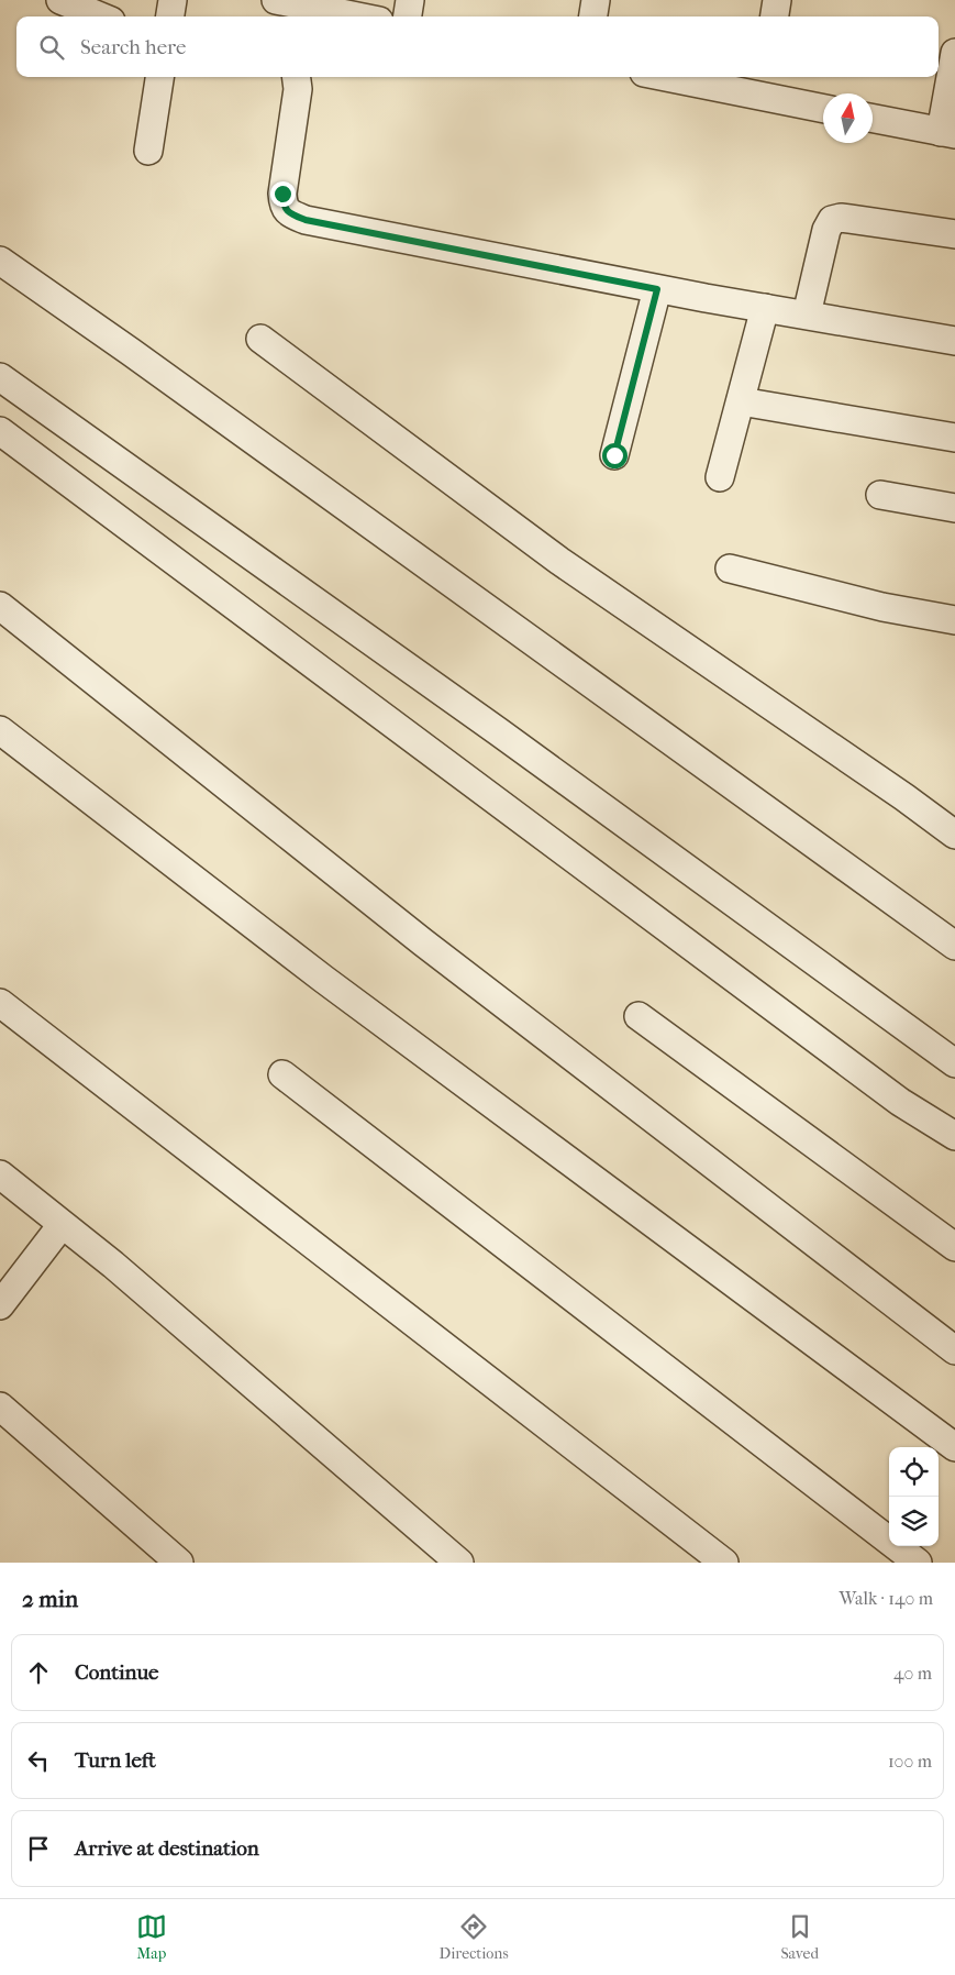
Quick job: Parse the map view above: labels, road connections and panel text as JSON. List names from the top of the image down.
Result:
{
  "north": "top",
  "page": {
    "search": "Search here",
    "heading": ["2 min", "Walk · 140 m"],
    "list": [
      ["Continue", "40 m"],
      ["Turn left", "100 m"],
      "Arrive at destination"
    ],
    "nav": ["Map", "Directions", "Saved"]
  }
}
